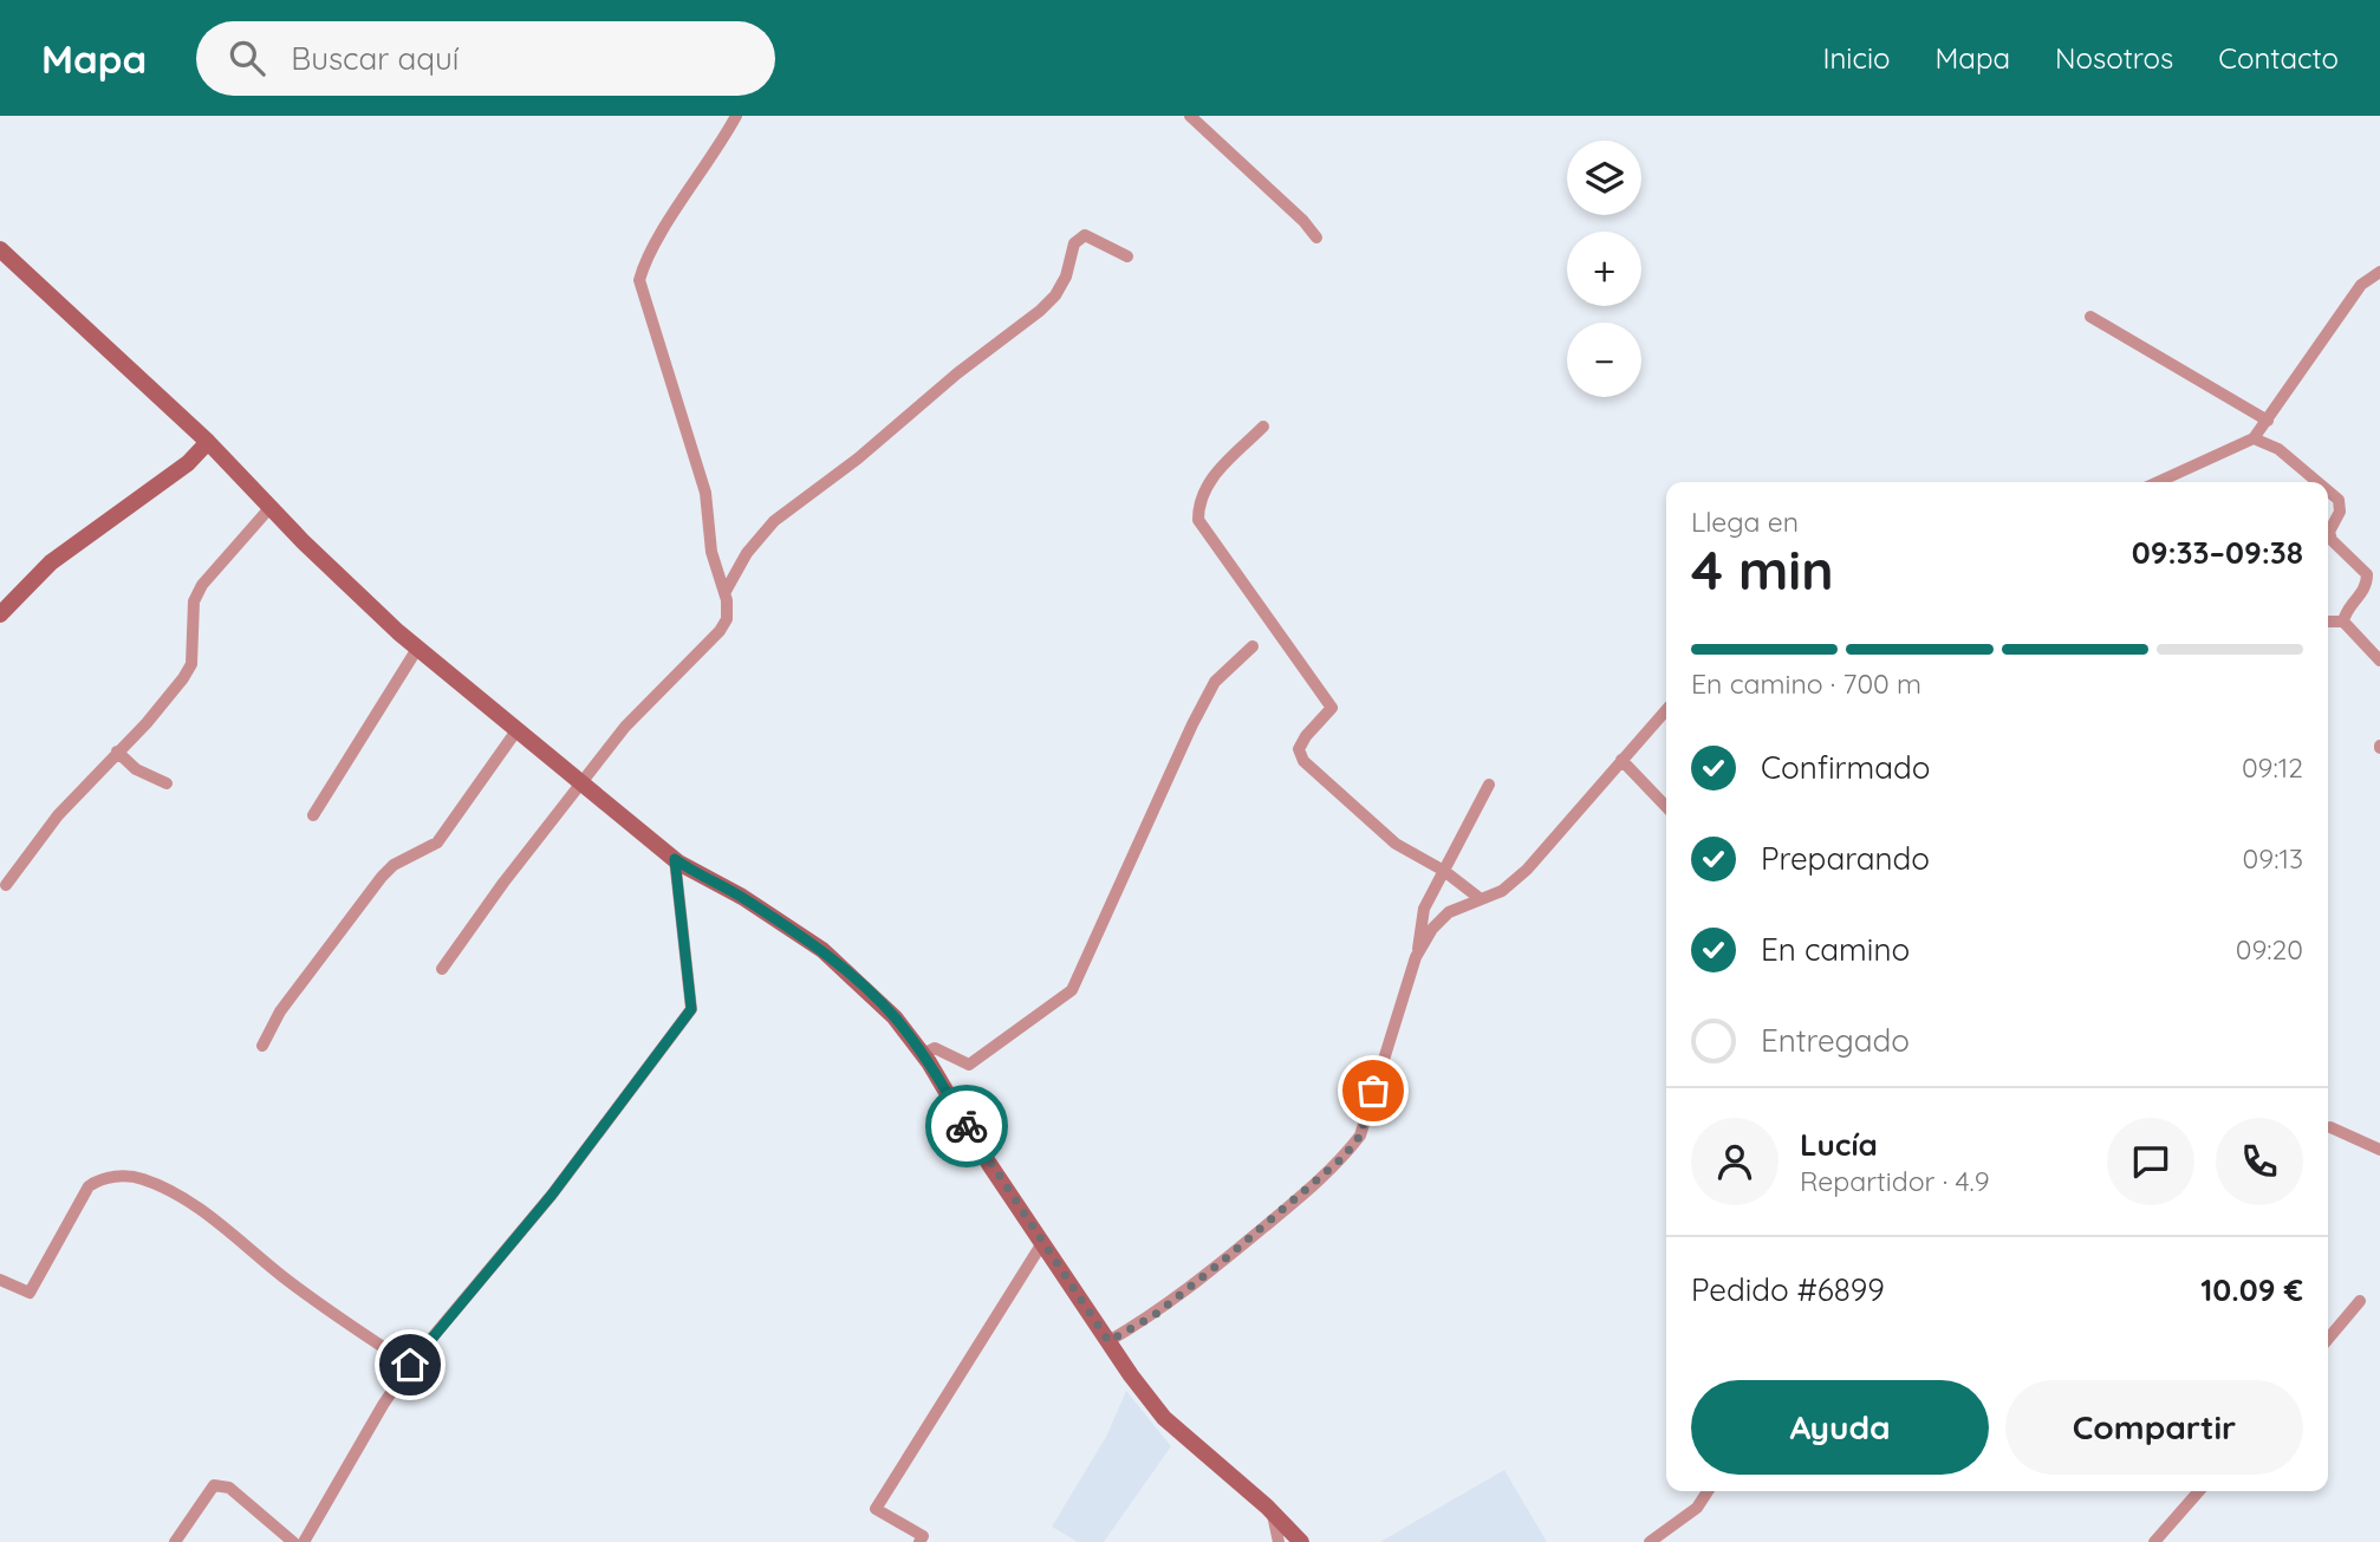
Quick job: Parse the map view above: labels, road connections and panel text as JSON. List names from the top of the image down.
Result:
{
  "page": {
    "header": "Mapa",
    "search": "Buscar aquí",
    "nav": [
      "Inicio",
      "Mapa",
      "Nosotros",
      "Contacto"
    ],
    "map_buttons": ["+", "−"],
    "heading": ["4 min", "Llega en", "09:33–09:38"],
    "panel": [
      "Lucía",
      "Repartidor · 4.9",
      "Pedido #6899",
      "10.09 €"
    ],
    "bar": "En camino · 700 m",
    "list": [
      ["Confirmado", "09:12"],
      ["Preparando", "09:13"],
      ["En camino", "09:20"],
      "Entregado"
    ],
    "buttons": ["Ayuda", "Compartir"]
  }
}
